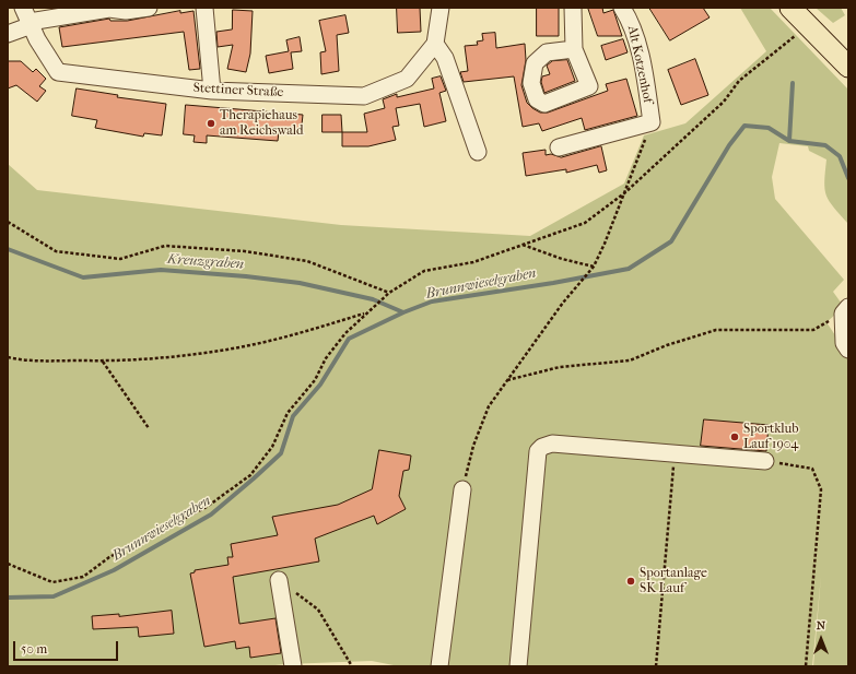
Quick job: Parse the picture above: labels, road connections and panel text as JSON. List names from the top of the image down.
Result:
{
  "streets": {
    "street": ["Alt Kotzenhof", "Stettiner Straße"]
  },
  "water": ["Kreuzgraben", "Brunnwieselgraben"],
  "places": ["Therapiehaus am Reichswald", "Sportklub Lauf 1904", "Sportanlage SK Lauf"],
  "scale_bar": "50 m",
  "north": "top"
}
